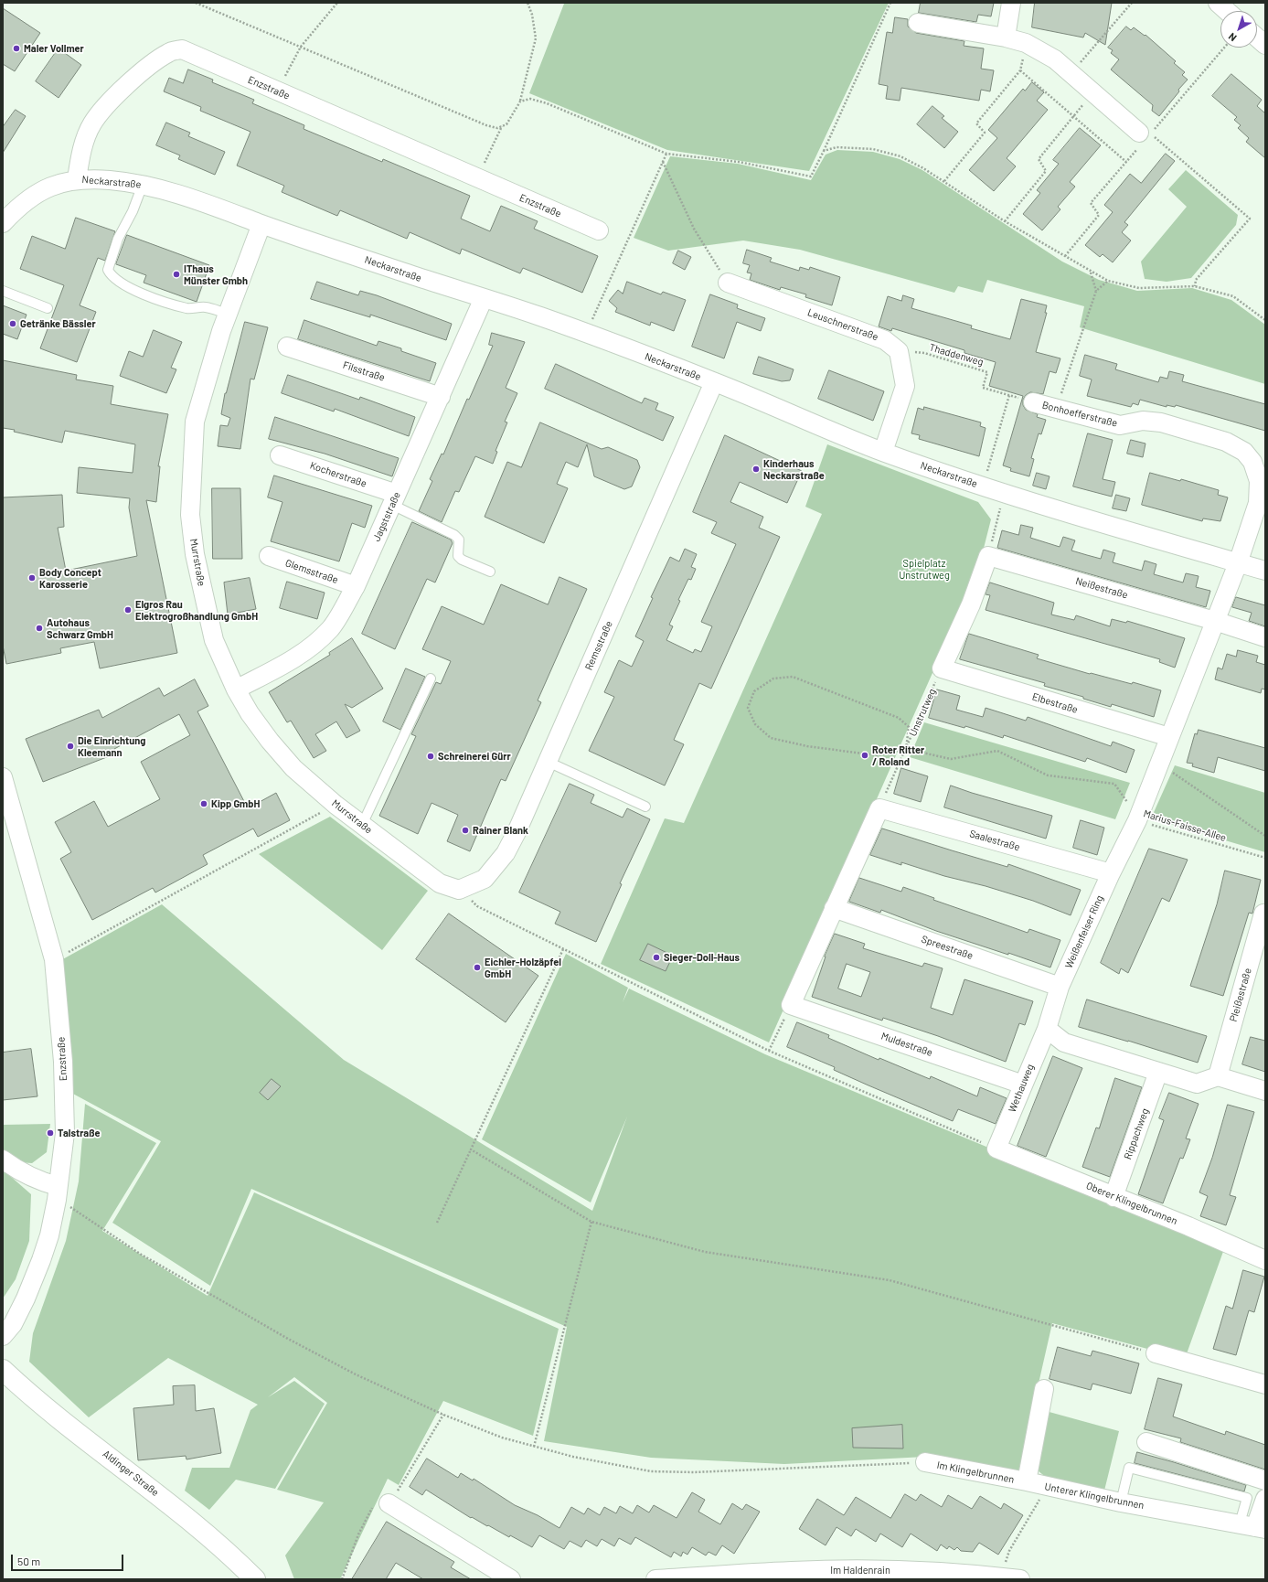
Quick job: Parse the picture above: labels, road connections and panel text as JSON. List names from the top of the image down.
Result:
{
  "streets": {
    "main road": ["Aldinger Straße"],
    "street": [
      "Enzstraße",
      "Neckarstraße",
      "Leuschnerstraße",
      "Filsstraße",
      "Bonhoefferstraße",
      "Kocherstraße",
      "Jagststraße",
      "Murrstraße",
      "Glemsstraße",
      "Neißestraße",
      "Remsstraße",
      "Elbestraße",
      "Saalestraße",
      "Weißenfelser Ring",
      "Spreestraße",
      "Pleißestraße",
      "Muldestraße",
      "Wethauweg",
      "Rippachweg",
      "Oberer Klingelbrunnen",
      "Im Klingelbrunnen",
      "Unterer Klingelbrunnen",
      "Im Haldenrain"
    ],
    "path": ["Thaddenweg", "Unstrutweg", "Marius-Faisse-Allee"]
  },
  "crossings": [
    ["Enzstraße", "Neckarstraße"],
    ["Neckarstraße", "Bonhoefferstraße"],
    ["Neckarstraße", "Jagststraße"],
    ["Neckarstraße", "Murrstraße"],
    ["Neckarstraße", "Remsstraße"],
    ["Neckarstraße", "Weißenfelser Ring"],
    ["Leuschnerstraße", "Thaddenweg"],
    ["Thaddenweg", "Bonhoefferstraße"],
    ["Filsstraße", "Jagststraße"],
    ["Bonhoefferstraße", "Weißenfelser Ring"],
    ["Kocherstraße", "Jagststraße"],
    ["Jagststraße", "Murrstraße"],
    ["Jagststraße", "Glemsstraße"],
    ["Murrstraße", "Remsstraße"],
    ["Neißestraße", "Weißenfelser Ring"],
    ["Elbestraße", "Unstrutweg"],
    ["Elbestraße", "Weißenfelser Ring"],
    ["Unstrutweg", "Marius-Faisse-Allee"],
    ["Unstrutweg", "Saalestraße"],
    ["Marius-Faisse-Allee", "Weißenfelser Ring"],
    ["Saalestraße", "Weißenfelser Ring"],
    ["Weißenfelser Ring", "Spreestraße"],
    ["Weißenfelser Ring", "Wethauweg"],
    ["Muldestraße", "Wethauweg"],
    ["Wethauweg", "Oberer Klingelbrunnen"],
    ["Rippachweg", "Oberer Klingelbrunnen"],
    ["Im Klingelbrunnen", "Unterer Klingelbrunnen"]
  ],
  "parks": ["Spielplatz Unstrutweg"],
  "places": [
    "Maler Vollmer",
    "IThaus Münster Gmbh",
    "Getränke Bässler",
    "Kinderhaus Neckarstraße",
    "Body Concept Karosserie",
    "Elgros Rau Elektrogroßhandlung GmbH",
    "Autohaus Schwarz GmbH",
    "Die Einrichtung Kleemann",
    "Roter Ritter / Roland",
    "Schreinerei Gürr",
    "Kipp GmbH",
    "Rainer Blank",
    "Sieger-Doll-Haus",
    "Eichler-Holzäpfel GmbH",
    "Talstraße"
  ],
  "scale_bar": "50 m",
  "north": "bottom left"
}
